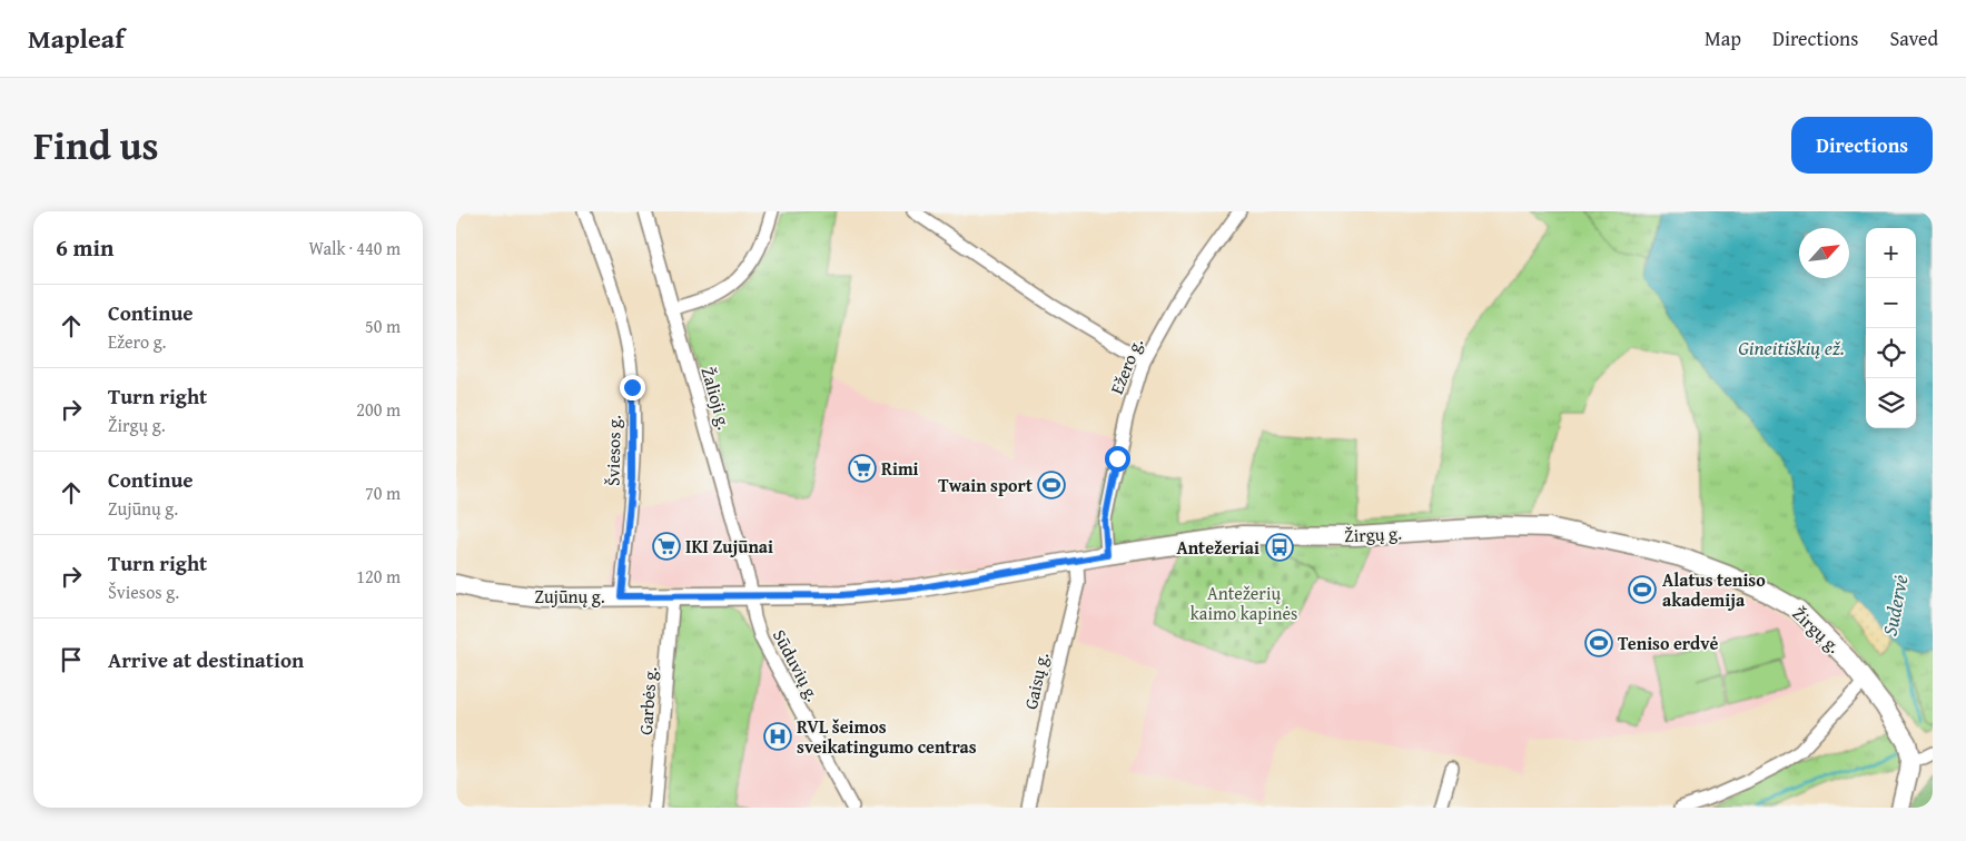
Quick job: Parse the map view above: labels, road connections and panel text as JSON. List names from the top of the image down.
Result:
{
  "streets": {
    "street": [
      "Ežero g.",
      "Žalioji g.",
      "Šviesos g.",
      "Žirgų g.",
      "Zujūnų g.",
      "Sūduvių g.",
      "Gaisų g.",
      "Garbės g."
    ]
  },
  "crossings": [
    ["Ežero g.", "Žirgų g."],
    ["Žalioji g.", "Žirgų g."],
    ["Žalioji g.", "Zujūnų g."],
    ["Žalioji g.", "Sūduvių g."],
    ["Šviesos g.", "Zujūnų g."],
    ["Žirgų g.", "Zujūnų g."],
    ["Žirgų g.", "Sūduvių g."],
    ["Žirgų g.", "Gaisų g."],
    ["Zujūnų g.", "Sūduvių g."],
    ["Zujūnų g.", "Garbės g."]
  ],
  "water": ["Gineitiškių ež.", "Sudervė"],
  "parks": ["Antežerių kaimo kapinės"],
  "places": {
    "supermarket": ["Rimi", "IKI Zujūnai"],
    "sports": ["Twain sport", "Alatus teniso akademija", "Teniso erdvė"],
    "bus stop": ["Antežeriai"],
    "hospital": ["RVL šeimos sveikatingumo centras"]
  },
  "north": "top right",
  "page": {
    "header": "Mapleaf",
    "nav": ["Map", "Directions", "Saved"],
    "title": "Find us",
    "buttons": "Directions",
    "heading": ["6 min", "Walk · 440 m"],
    "map_buttons": ["+", "−"],
    "list": [
      ["Continue", "Ežero g.", "50 m"],
      ["Turn right", "Žirgų g.", "200 m"],
      ["Continue", "Zujūnų g.", "70 m"],
      ["Turn right", "Šviesos g.", "120 m"],
      "Arrive at destination"
    ]
  }
}
